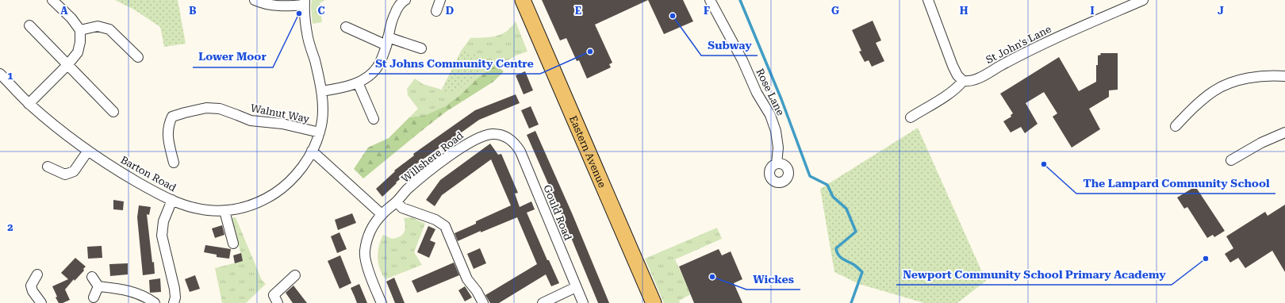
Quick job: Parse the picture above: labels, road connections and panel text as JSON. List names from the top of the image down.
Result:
{
  "streets": {
    "main road": ["Eastern Avenue"],
    "street": [
      "St John's Lane",
      "Rose Lane",
      "Walnut Way",
      "Willshere Road",
      "Barton Road",
      "Gould Road"
    ]
  },
  "crossings": [
    ["Walnut Way", "Barton Road"],
    ["Willshere Road", "Gould Road"]
  ],
  "places": [
    "Lower Moor",
    "Subway",
    "St Johns Community Centre",
    "The Lampard Community School",
    "Newport Community School Primary Academy",
    "Wickes"
  ],
  "grid": {
    "columns": [
      "A",
      "B",
      "C",
      "D",
      "E",
      "F",
      "G",
      "H",
      "I",
      "J"
    ],
    "rows": ["1", "2"]
  }
}
